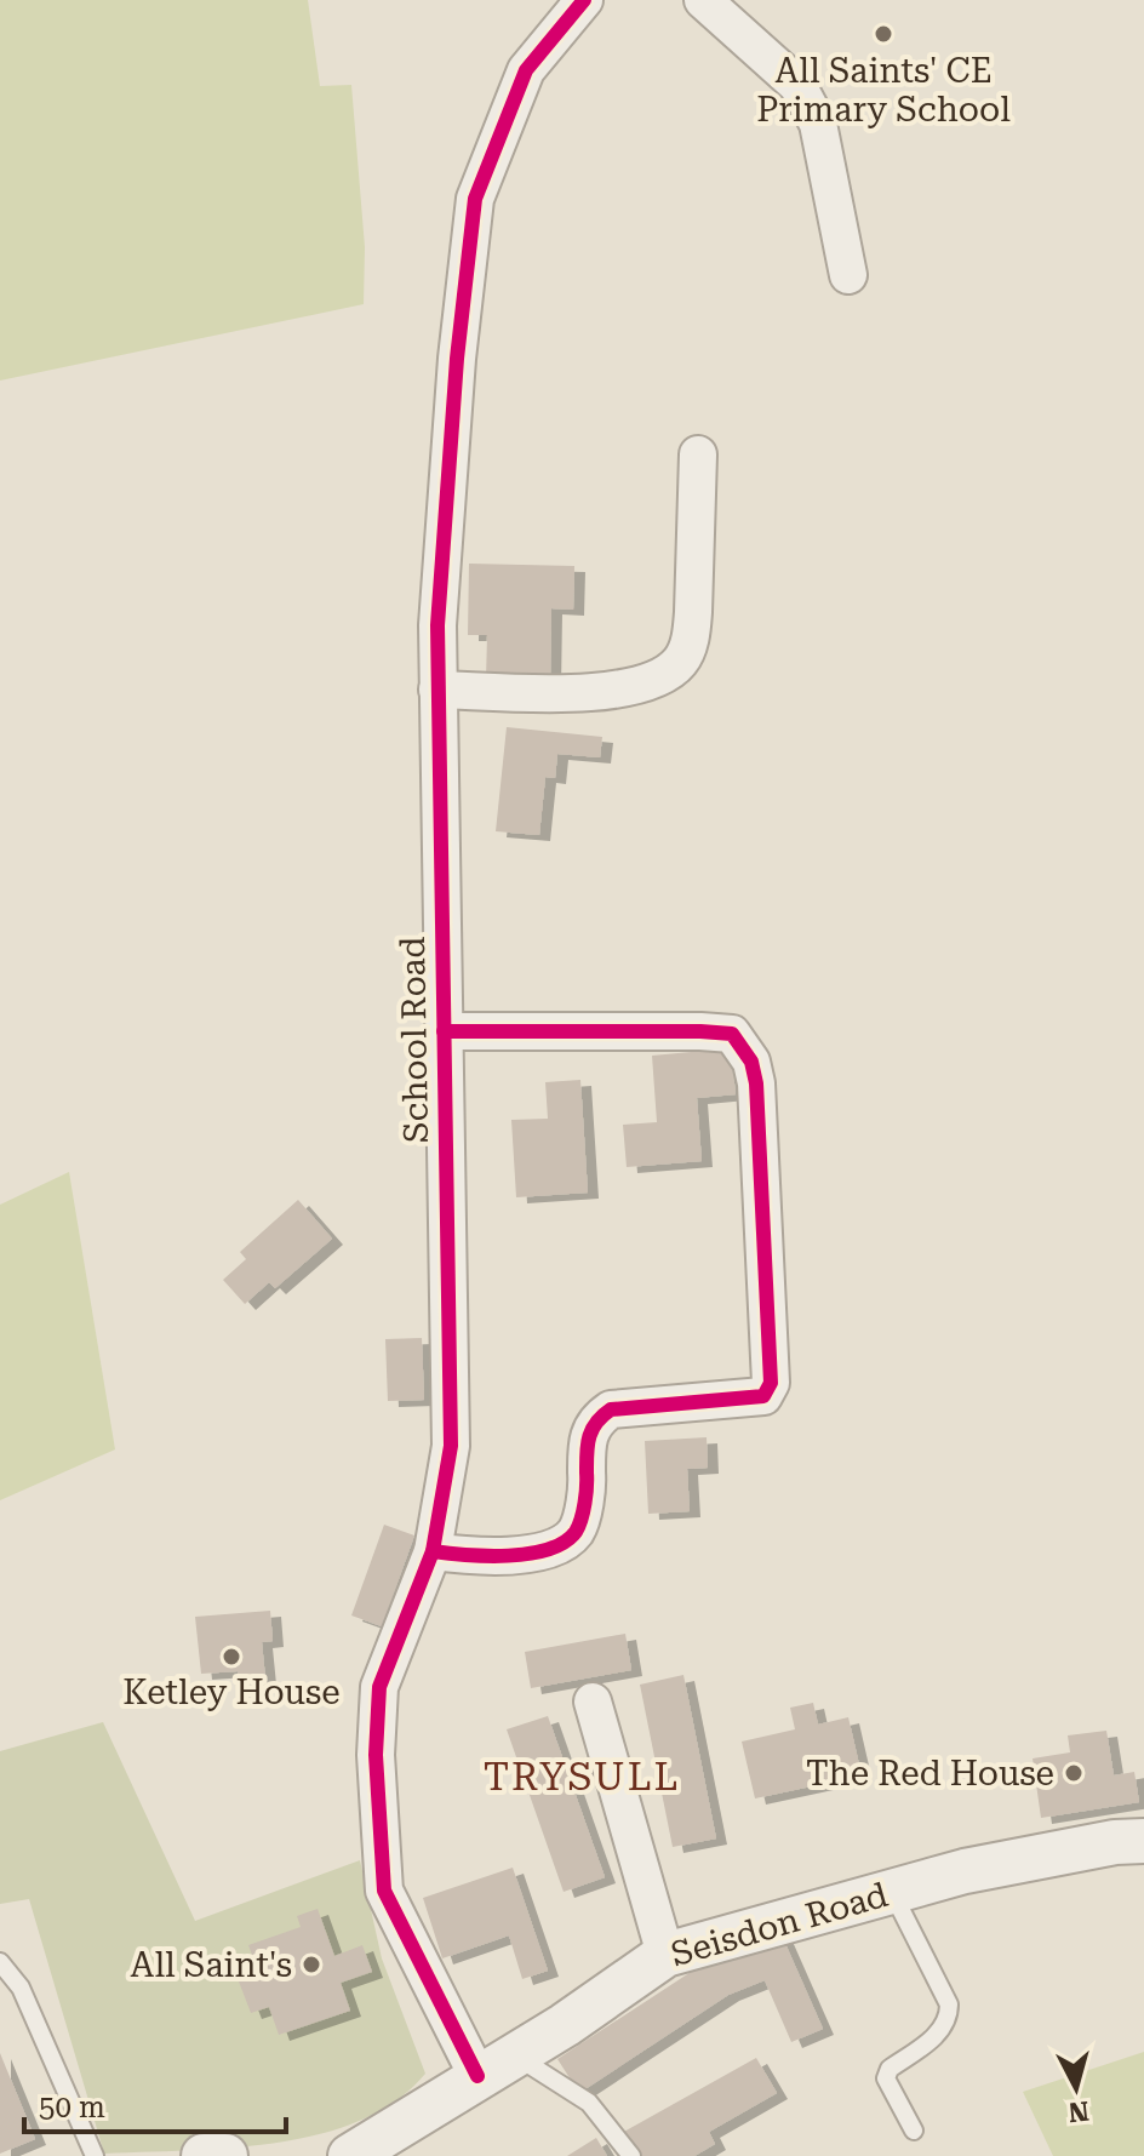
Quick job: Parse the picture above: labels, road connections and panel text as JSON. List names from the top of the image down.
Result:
{
  "streets": {
    "street": ["School Road", "Seisdon Road"]
  },
  "crossings": [
    ["School Road", "Seisdon Road"]
  ],
  "districts": ["TRYSULL"],
  "places": [
    "All Saints' CE Primary School",
    "Ketley House",
    "The Red House",
    "All Saint's"
  ],
  "scale_bar": "50 m",
  "north": "bottom"
}
